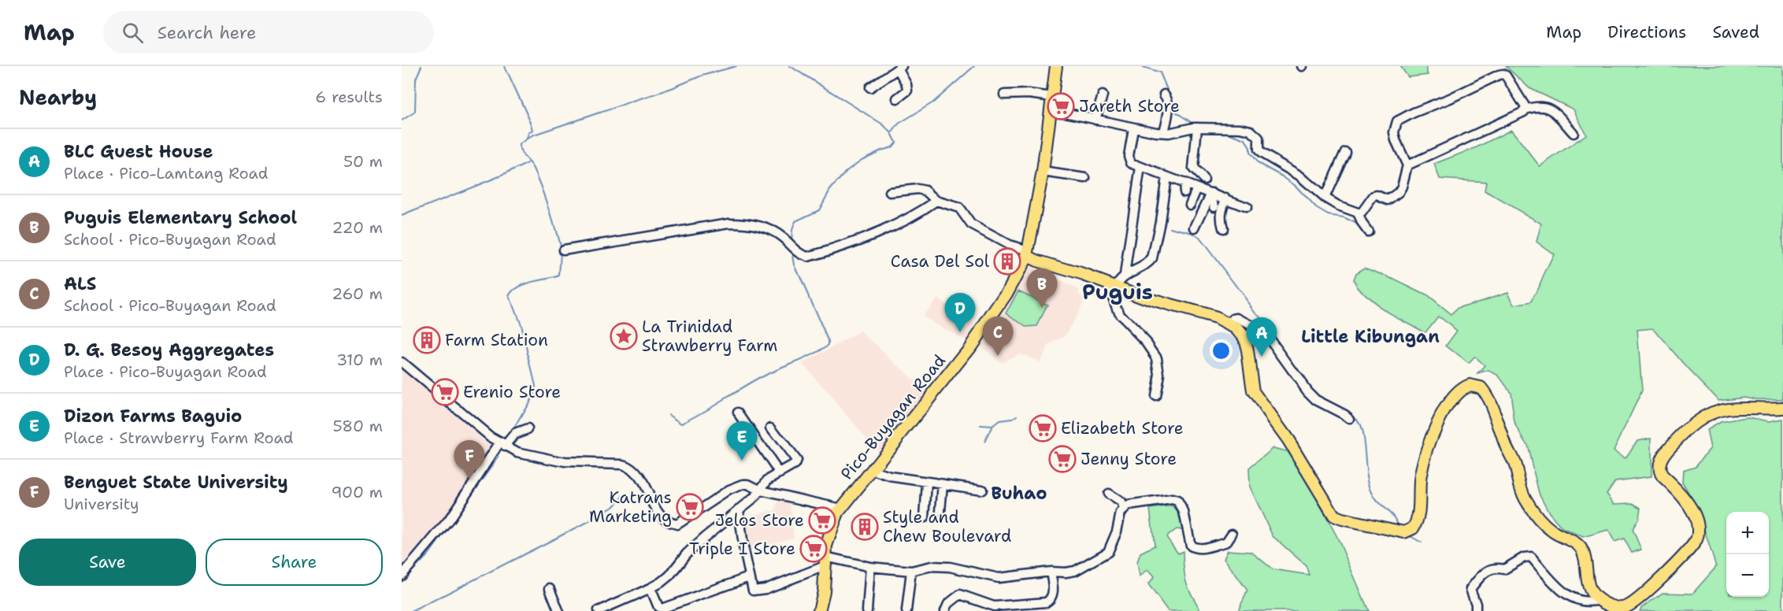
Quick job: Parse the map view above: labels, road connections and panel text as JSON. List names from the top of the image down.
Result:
{
  "streets": {
    "main road": ["Pico-Buyagan Road"]
  },
  "districts": ["Puguis", "Little Kibungan", "Buhao"],
  "places": {
    "supermarket": [
      "Jareth Store",
      "Erenio Store",
      "Elizabeth Store",
      "Jenny Store",
      "Katrans Marketing",
      "Jelos Store",
      "Triple I Store"
    ],
    "building": ["Casa Del Sol", "Farm Station", "Style and Chew Boulevard"],
    "place": ["La Trinidad Strawberry Farm"]
  },
  "page": {
    "header": "Map",
    "search": "Search here",
    "nav": ["Map", "Directions", "Saved"],
    "heading": ["Nearby", "6 results"],
    "list": [
      {
        "mark": "A",
        "name": "BLC Guest House",
        "note": "Place · Pico-Lamtang Road",
        "value": "50 m"
      },
      {
        "mark": "B",
        "name": "Puguis Elementary School",
        "note": "School · Pico-Buyagan Road",
        "value": "220 m"
      },
      {
        "mark": "C",
        "name": "ALS",
        "note": "School · Pico-Buyagan Road",
        "value": "260 m"
      },
      {
        "mark": "D",
        "name": "D. G. Besoy Aggregates",
        "note": "Place · Pico-Buyagan Road",
        "value": "310 m"
      },
      {
        "mark": "E",
        "name": "Dizon Farms Baguio",
        "note": "Place · Strawberry Farm Road",
        "value": "580 m"
      },
      {
        "mark": "F",
        "name": "Benguet State University",
        "note": "University",
        "value": "900 m"
      }
    ],
    "pins": [
      "B",
      "D",
      "C",
      "A",
      "E",
      "F"
    ],
    "map_buttons": ["+", "−"],
    "buttons": ["Save", "Share"]
  }
}
